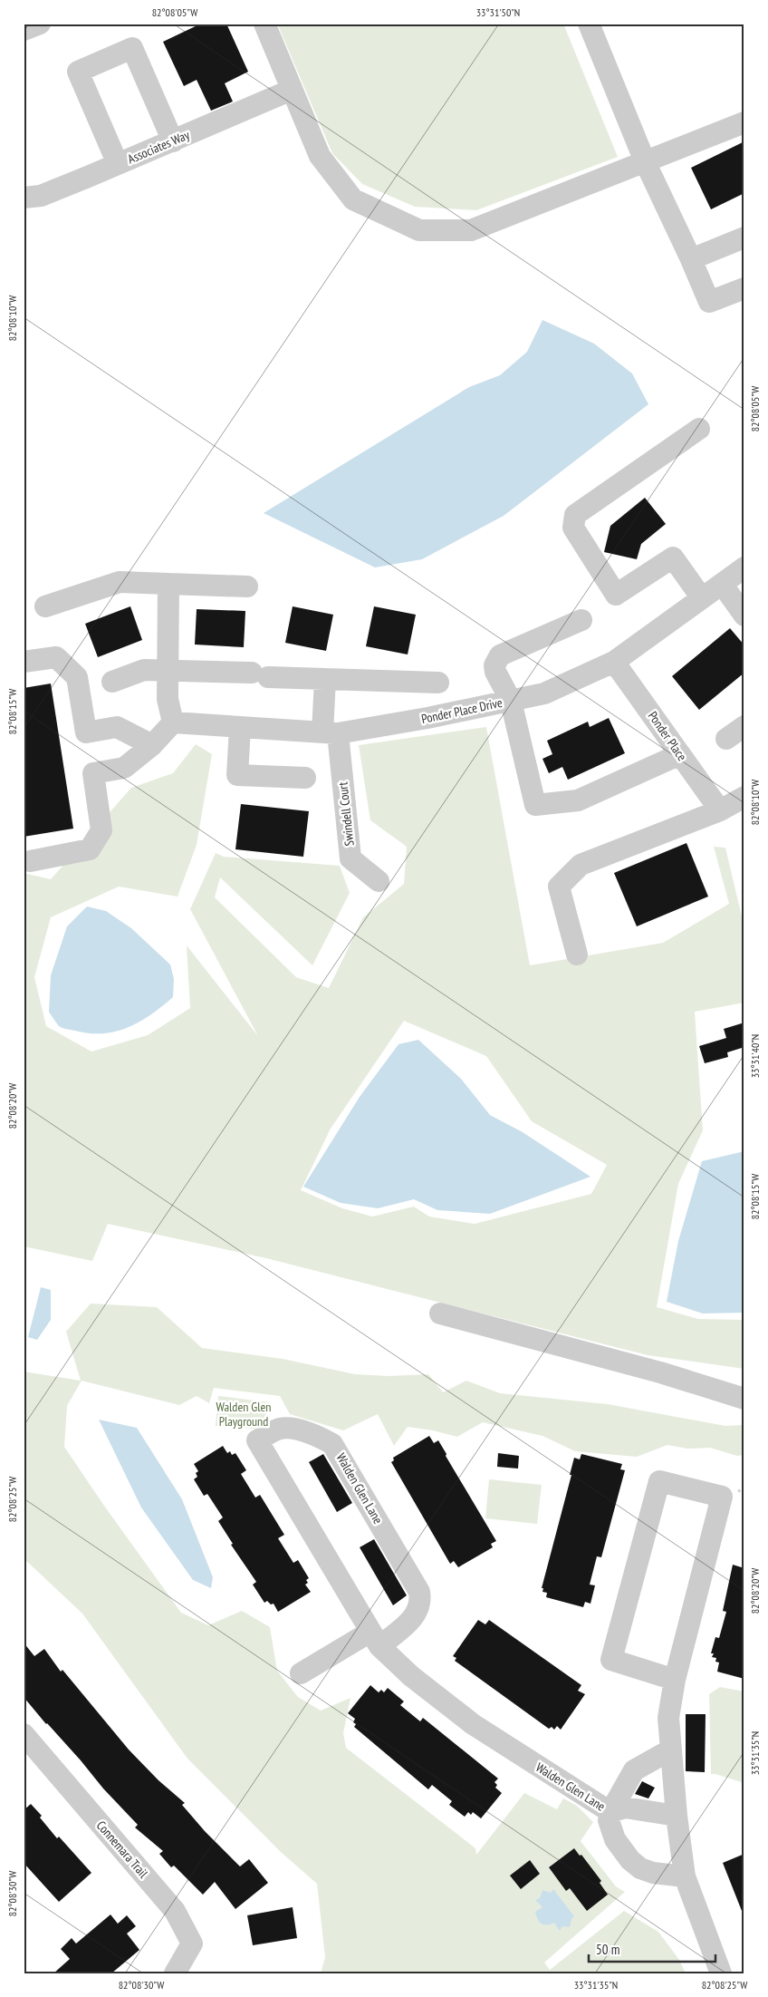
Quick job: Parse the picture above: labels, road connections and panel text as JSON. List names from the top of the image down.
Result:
{
  "streets": {
    "street": [
      "Associates Way",
      "Ponder Place Drive",
      "Ponder Place",
      "Swindell Court",
      "Walden Glen Lane",
      "Connemara Trail"
    ]
  },
  "crossings": [
    ["Ponder Place Drive", "Ponder Place"],
    ["Ponder Place Drive", "Swindell Court"]
  ],
  "parks": ["Walden Glen Playground"],
  "scale_bar": "50 m",
  "coordinates": [
    "82°08'05\"W",
    "33°31'50\"N",
    "82°08'10\"W",
    "82°08'15\"W",
    "33°31'40\"N",
    "82°08'20\"W",
    "82°08'25\"W",
    "33°31'35\"N",
    "82°08'30\"W"
  ]
}
